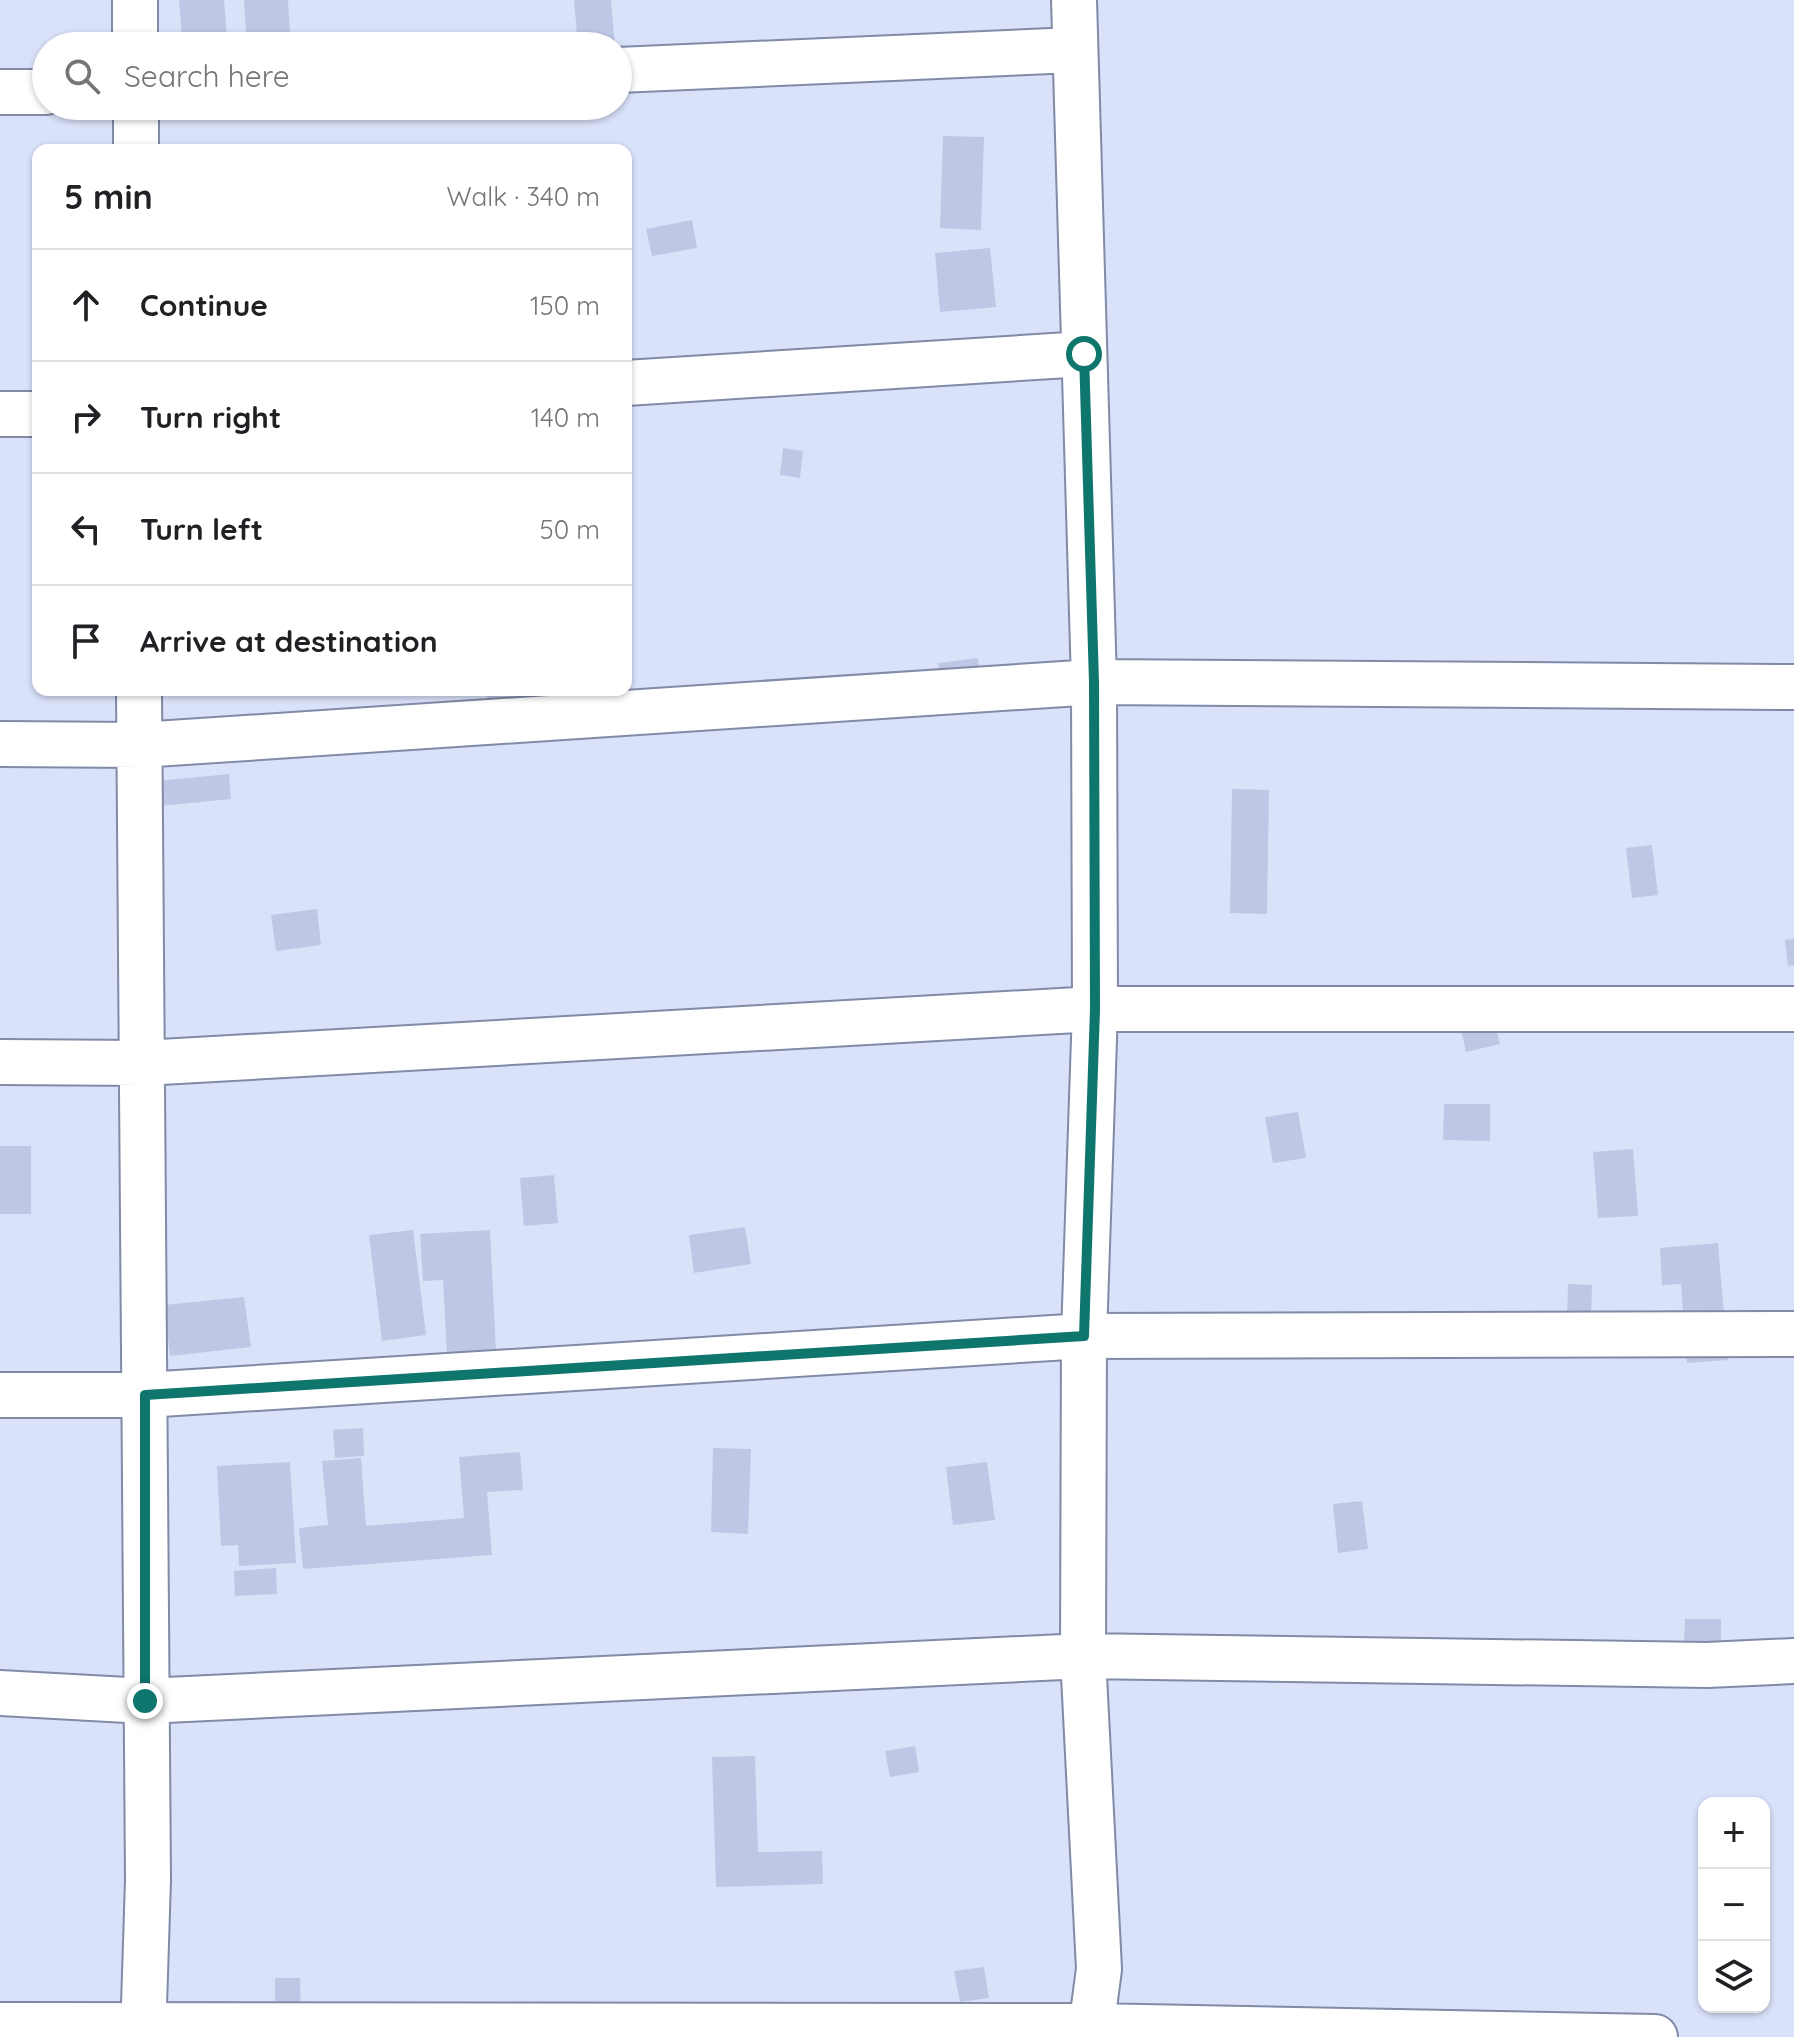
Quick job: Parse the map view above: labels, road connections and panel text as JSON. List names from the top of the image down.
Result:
{
  "page": {
    "search": "Search here",
    "heading": ["5 min", "Walk · 340 m"],
    "list": [
      ["Continue", "150 m"],
      ["Turn right", "140 m"],
      ["Turn left", "50 m"],
      "Arrive at destination"
    ],
    "map_buttons": ["+", "−"]
  }
}
